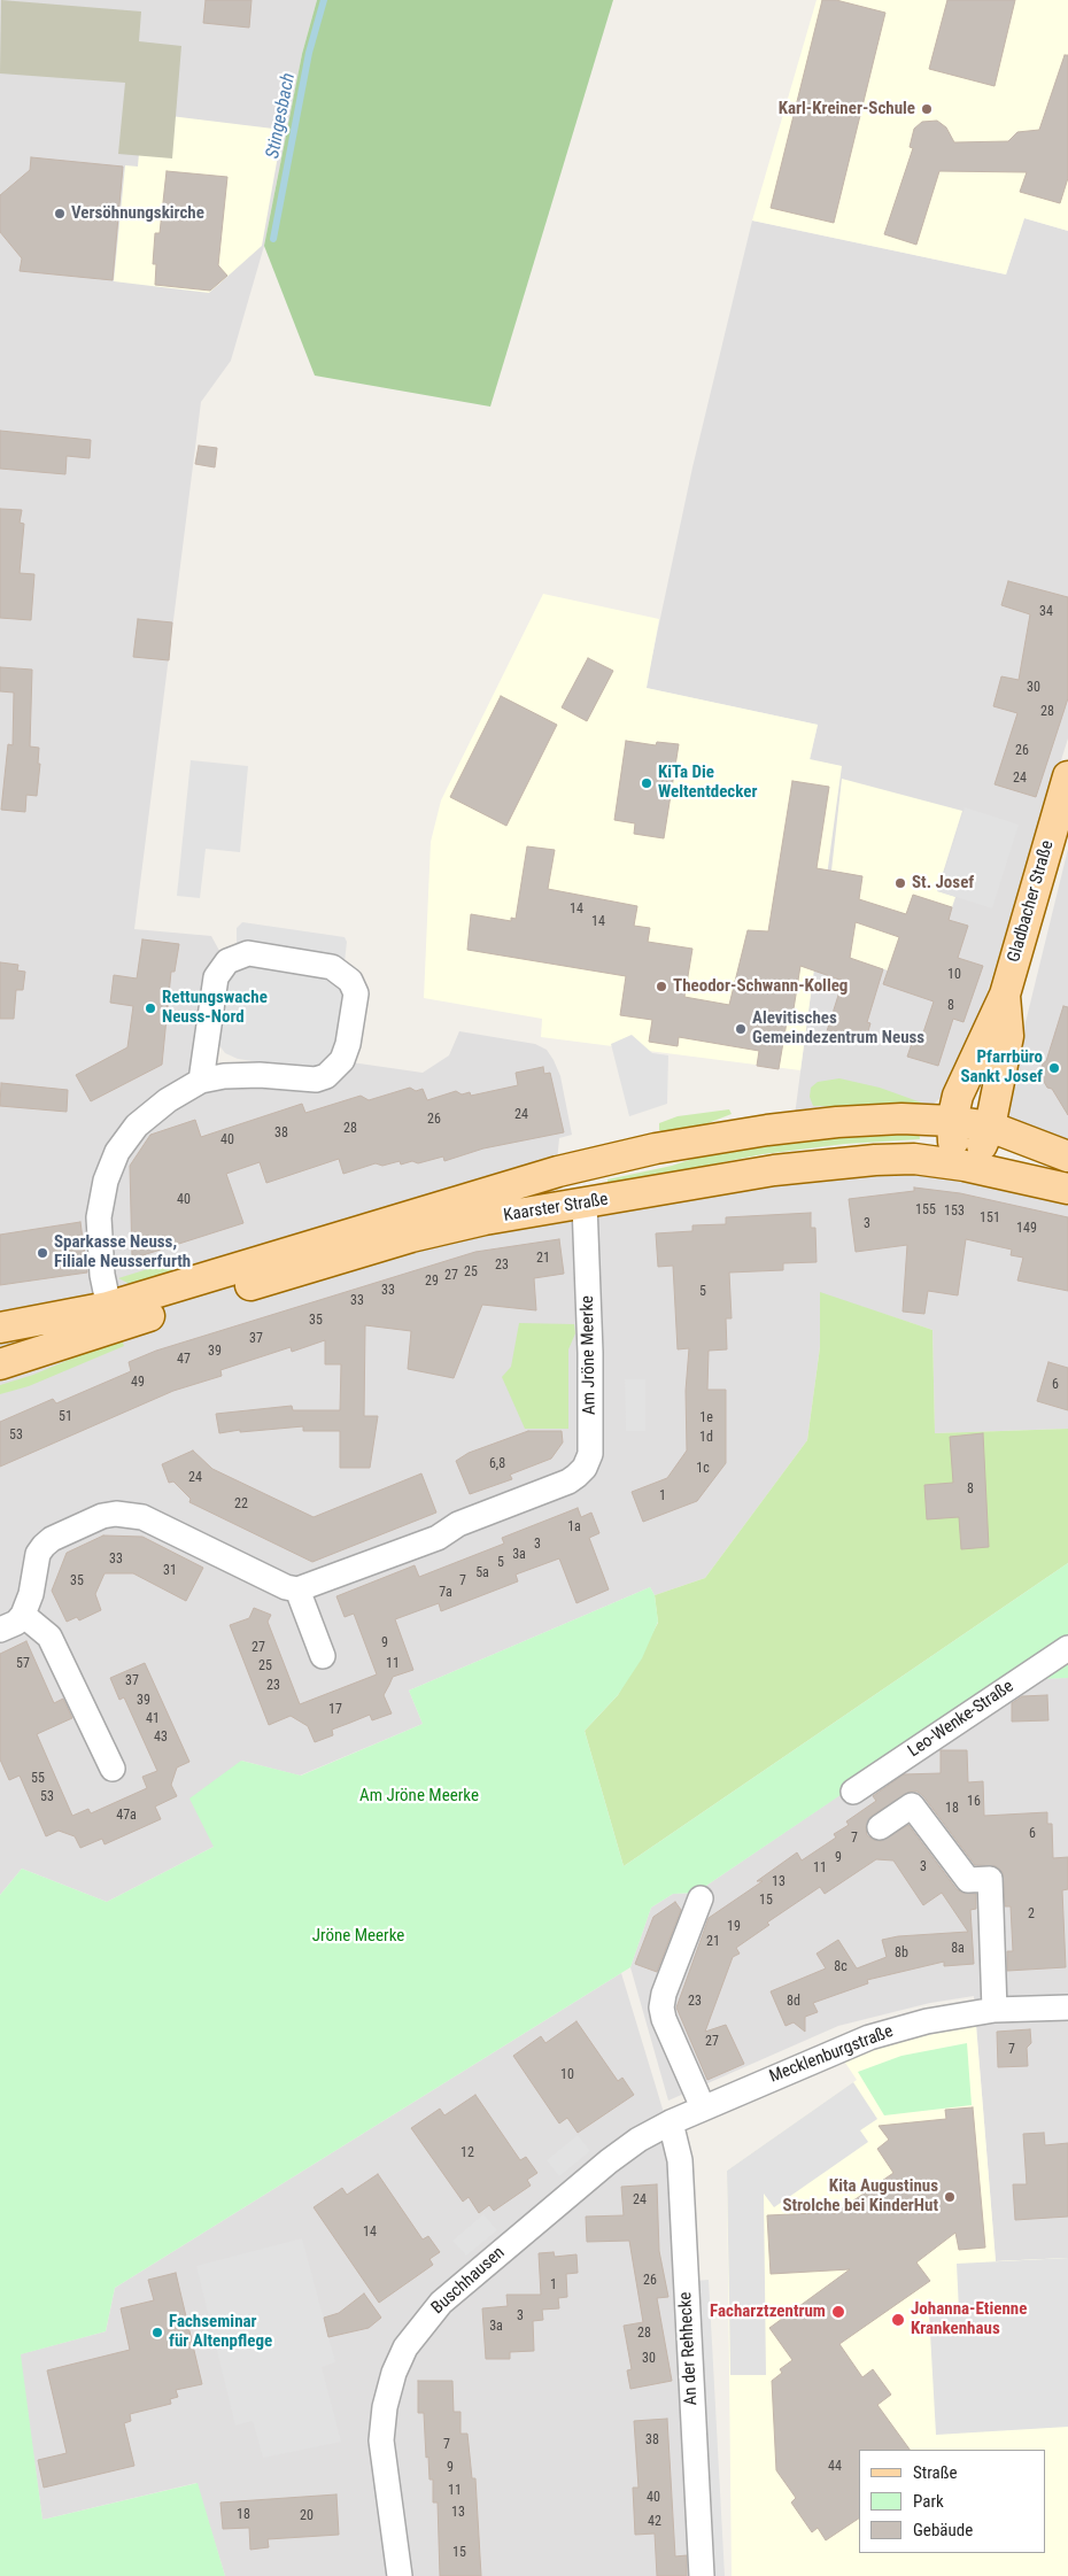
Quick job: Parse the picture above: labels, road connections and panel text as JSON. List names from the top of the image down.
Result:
{
  "streets": {
    "main road": ["Gladbacher Straße", "Kaarster Straße"],
    "street": [
      "Am Jröne Meerke",
      "Leo-Wenke-Straße",
      "Mecklenburgstraße",
      "Buschhausen",
      "An der Rehhecke"
    ]
  },
  "crossings": [
    ["Gladbacher Straße", "Kaarster Straße"],
    ["Kaarster Straße", "Am Jröne Meerke"],
    ["Mecklenburgstraße", "Buschhausen"],
    ["Mecklenburgstraße", "An der Rehhecke"],
    ["Buschhausen", "An der Rehhecke"]
  ],
  "water": ["Stingesbach"],
  "parks": ["Am Jröne Meerke", "Jröne Meerke"],
  "places": [
    "Karl-Kreiner-Schule",
    "Versöhnungskirche",
    "KiTa Die Weltentdecker",
    "St. Josef",
    "Theodor-Schwann-Kolleg",
    "Rettungswache Neuss-Nord",
    "Alevitisches Gemeindezentrum Neuss",
    "Pfarrbüro Sankt Josef",
    "Sparkasse Neuss, Filiale Neusserfurth",
    "Kita Augustinus Strolche bei KinderHut",
    "Facharztzentrum",
    "Johanna-Etienne Krankenhaus",
    "Fachseminar für Altenpflege"
  ],
  "house_numbers": [
    "34",
    "30",
    "28",
    "26",
    "24",
    "14",
    "14",
    "10",
    "8",
    "24",
    "26",
    "28",
    "38",
    "40",
    "40",
    "155",
    "153",
    "151",
    "3",
    "149",
    "21",
    "23",
    "25",
    "27",
    "29",
    "33",
    "5",
    "33",
    "35",
    "37",
    "39",
    "47",
    "49",
    "6",
    "51",
    "1e",
    "53",
    "1d",
    "6,8",
    "1c",
    "24",
    "8",
    "1",
    "22",
    "1a",
    "3",
    "3a",
    "33",
    "5",
    "31",
    "5a",
    "35",
    "7",
    "7a",
    "9",
    "27",
    "57",
    "11",
    "25",
    "37",
    "23",
    "39",
    "17",
    "41",
    "43",
    "55",
    "53",
    "16",
    "18",
    "47a",
    "6",
    "7",
    "9",
    "3",
    "11",
    "13",
    "15",
    "2",
    "19",
    "21",
    "8a",
    "8b",
    "8c",
    "23",
    "8d",
    "27",
    "7",
    "10",
    "12",
    "24",
    "14",
    "26",
    "1",
    "3",
    "3a",
    "28",
    "30",
    "38",
    "7",
    "44",
    "9",
    "11",
    "40",
    "13",
    "18",
    "20",
    "42",
    "15"
  ],
  "legend": ["Straße", "Park", "Gebäude"]
}
